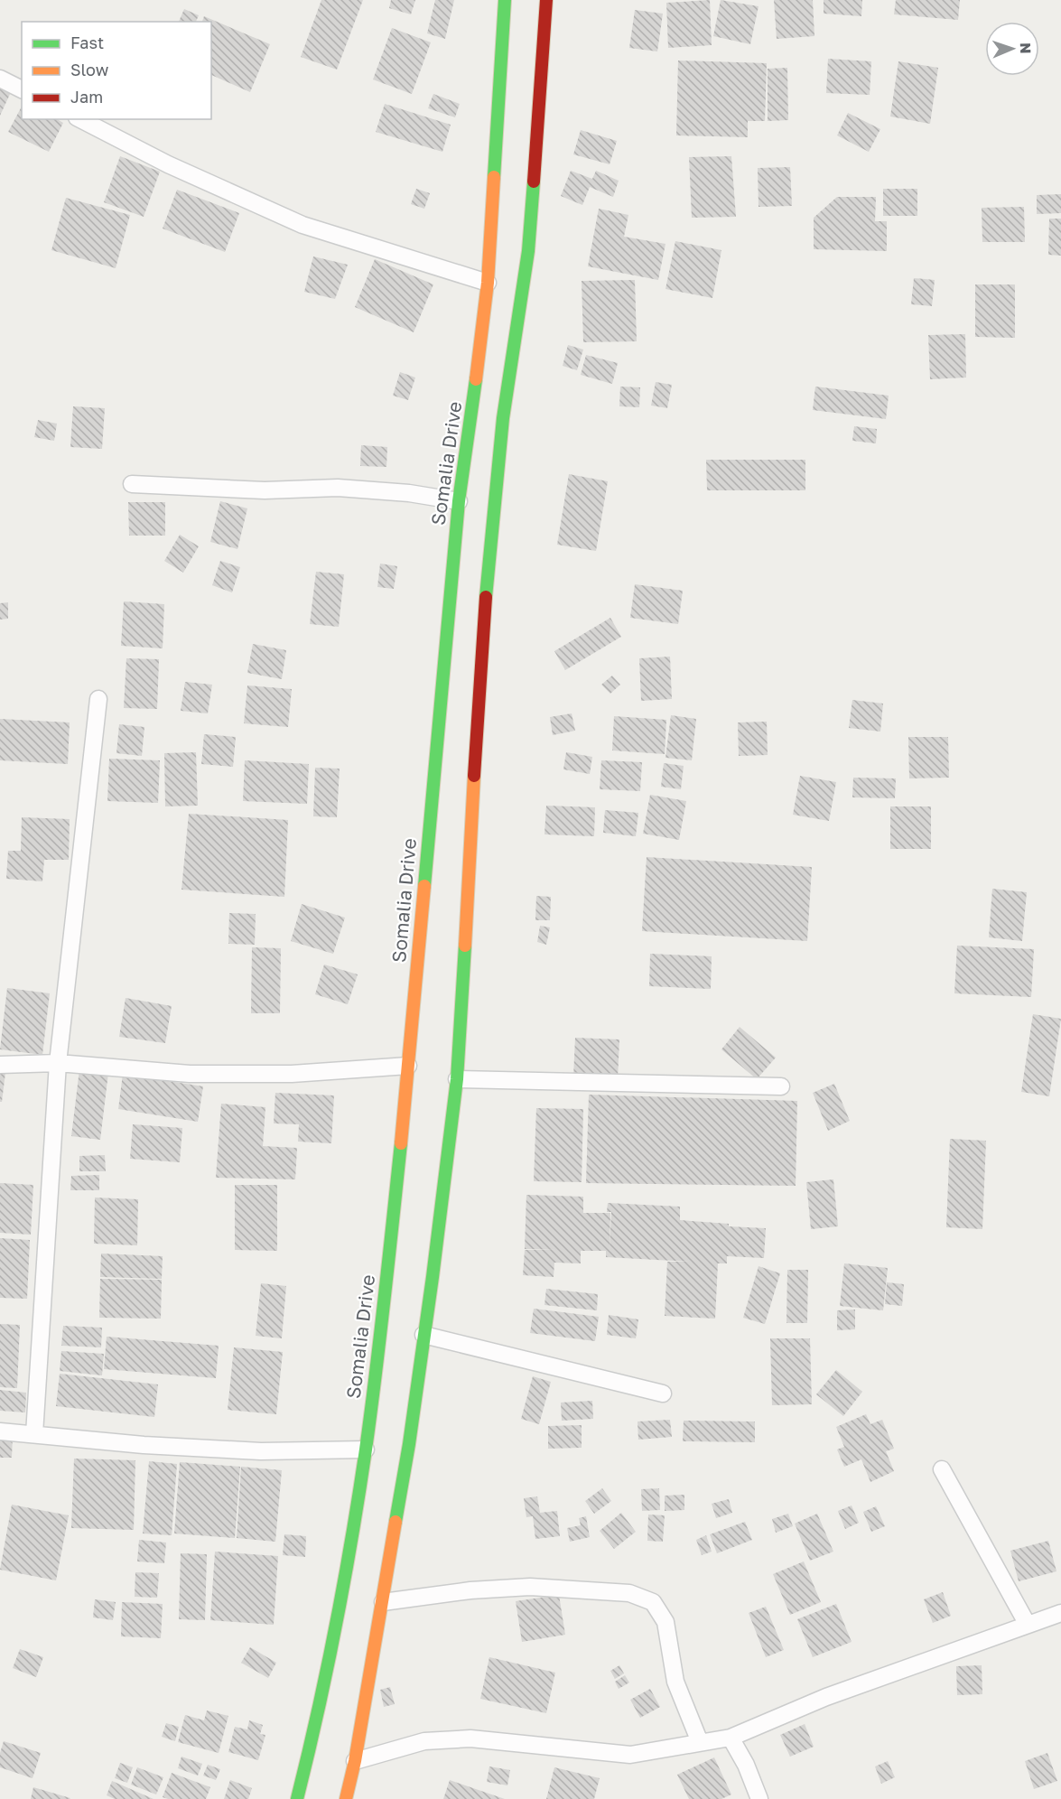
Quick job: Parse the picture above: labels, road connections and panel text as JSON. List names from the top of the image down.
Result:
{
  "streets": {
    "main road": ["Somalia Drive"]
  },
  "legend": ["Fast", "Slow", "Jam"],
  "north": "right"
}
